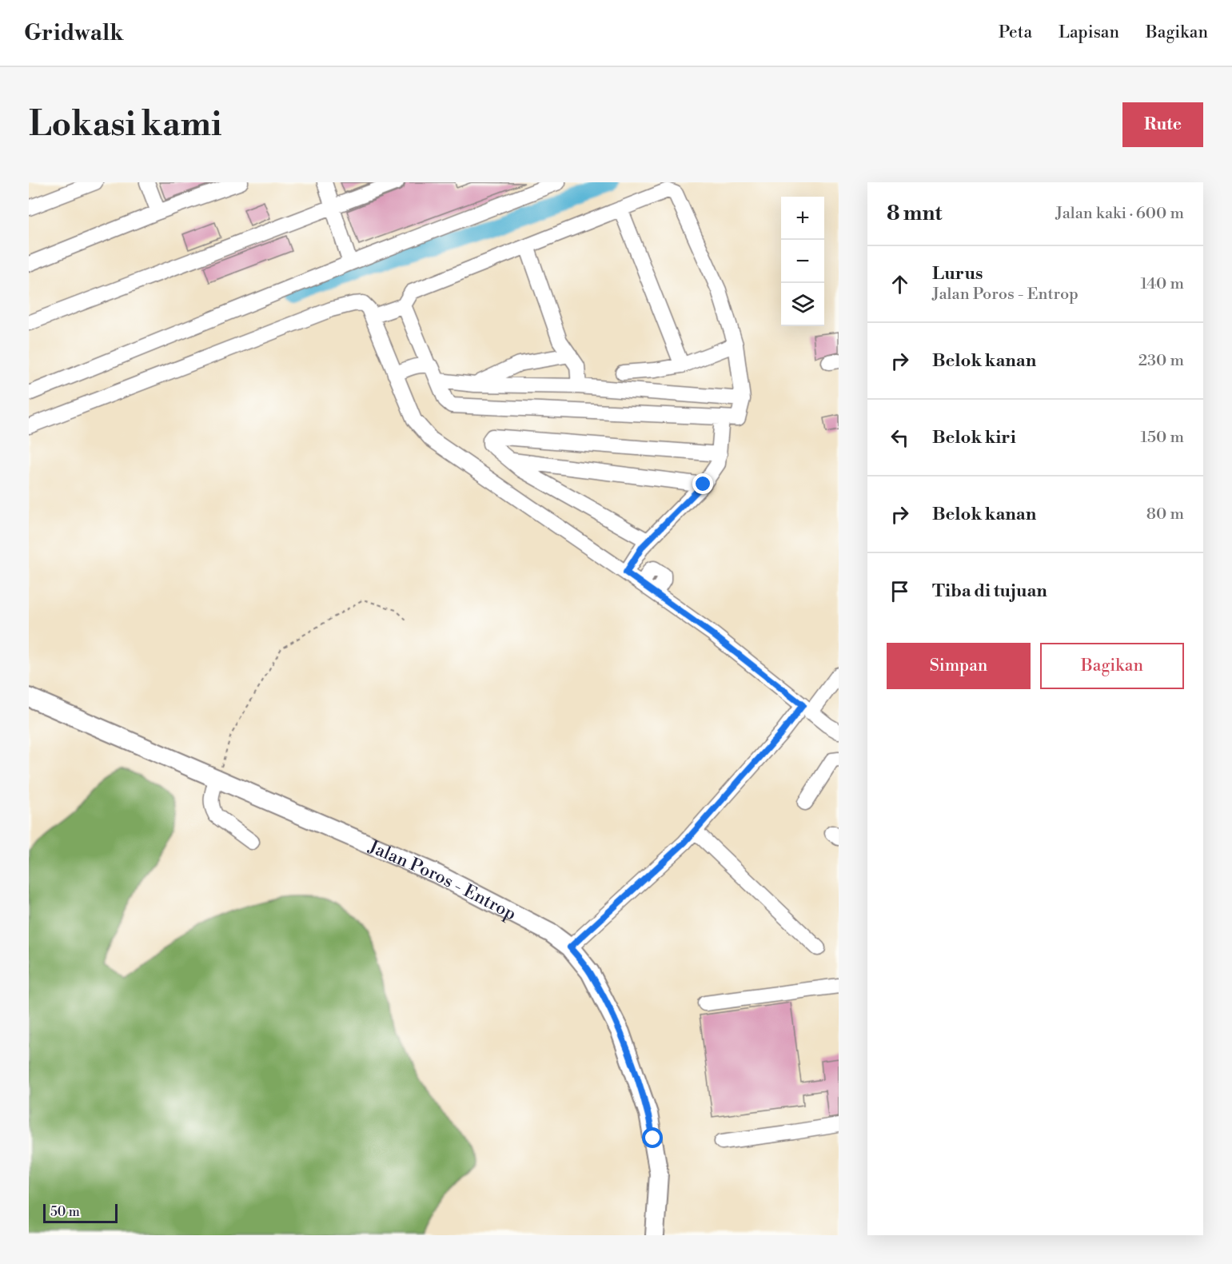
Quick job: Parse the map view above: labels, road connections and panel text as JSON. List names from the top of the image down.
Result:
{
  "streets": {
    "main road": ["Jalan Poros - Entrop"]
  },
  "scale_bar": "50 m",
  "page": {
    "header": "Gridwalk",
    "nav": ["Peta", "Lapisan", "Bagikan"],
    "buttons": [
      "Rute",
      ["Simpan", "Bagikan"]
    ],
    "title": "Lokasi kami",
    "heading": ["8 mnt", "Jalan kaki · 600 m"],
    "map_buttons": ["+", "−"],
    "list": [
      ["Lurus", "Jalan Poros - Entrop", "140 m"],
      ["Belok kanan", "230 m"],
      ["Belok kiri", "150 m"],
      ["Belok kanan", "80 m"],
      "Tiba di tujuan"
    ],
    "scale": "50 m"
  }
}
